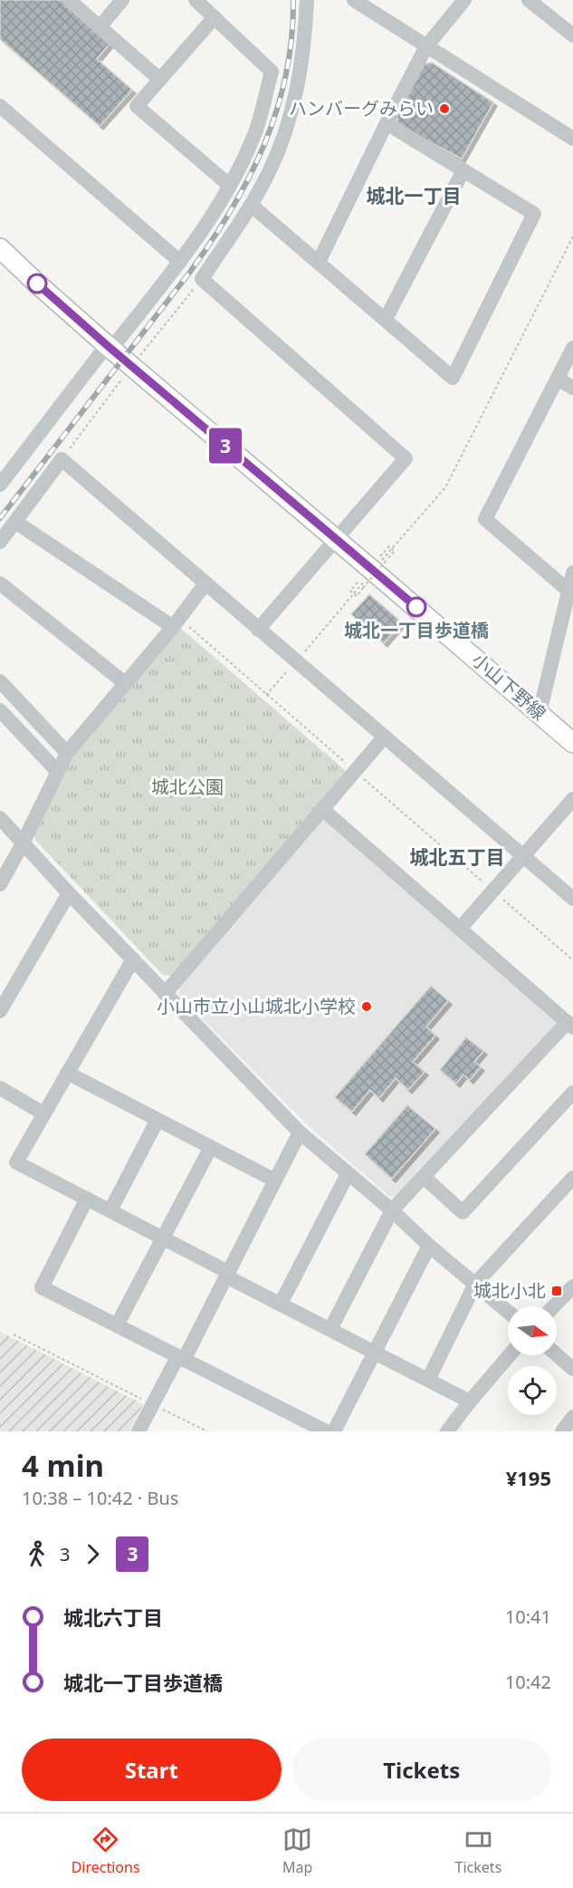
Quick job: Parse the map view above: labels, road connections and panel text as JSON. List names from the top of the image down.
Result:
{
  "streets": {
    "main road": ["小山下野線"]
  },
  "districts": ["城北一丁目", "城北五丁目"],
  "parks": ["城北公園"],
  "places": {
    "other": ["ハンバーグみらい", "城北一丁目歩道橋", "小山市立小山城北小学校"],
    "transit": ["城北小北"]
  },
  "lines": ["bus line 3"],
  "north": "right",
  "page": {
    "on_map": "3",
    "heading": ["4 min", "10:38 – 10:42 · Bus", "¥195"],
    "legs": ["3", "3"],
    "list": [
      {
        "name": "城北六丁目",
        "value": "10:41"
      },
      {
        "name": "城北一丁目歩道橋",
        "value": "10:42"
      }
    ],
    "buttons": ["Start", "Tickets"],
    "tabs": ["Directions", "Map", "Tickets"]
  }
}
